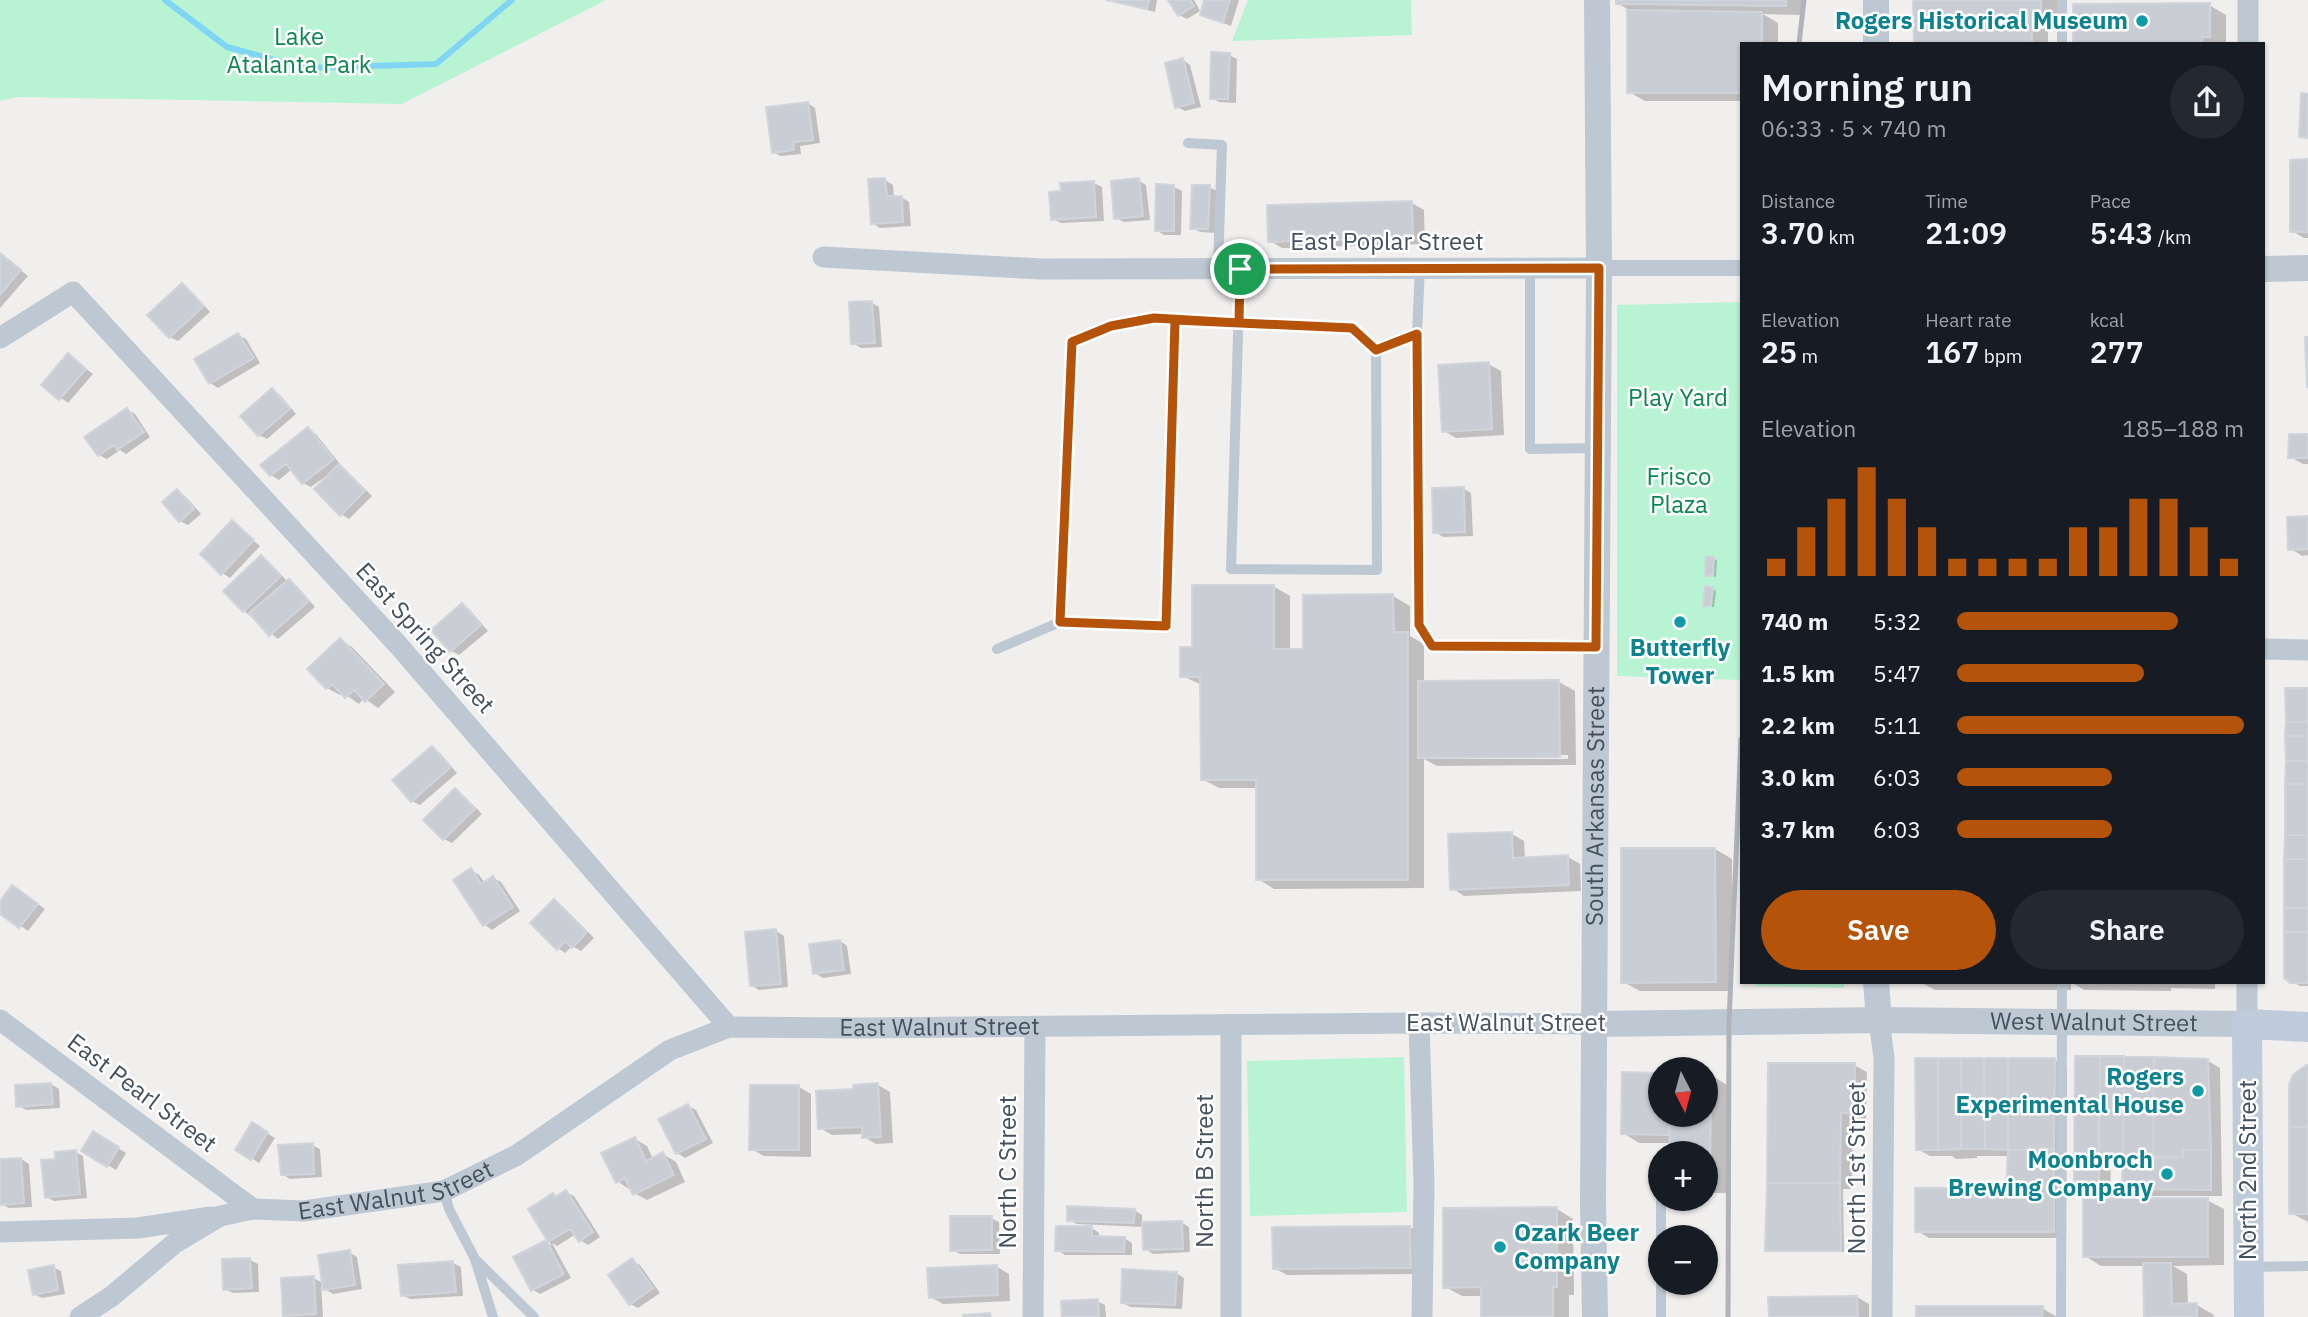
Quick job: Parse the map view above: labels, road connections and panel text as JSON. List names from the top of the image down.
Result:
{
  "streets": {
    "main road": ["West Walnut Street", "North 2nd Street"],
    "street": [
      "East Poplar Street",
      "East Spring Street",
      "South Arkansas Street",
      "East Walnut Street",
      "East Pearl Street",
      "North 1st Street",
      "North B Street",
      "North C Street"
    ]
  },
  "crossings": [
    ["East Poplar Street", "South Arkansas Street"],
    ["East Spring Street", "East Walnut Street"],
    ["South Arkansas Street", "East Walnut Street"],
    ["West Walnut Street", "East Walnut Street"],
    ["West Walnut Street", "North 1st Street"],
    ["West Walnut Street", "North 2nd Street"],
    ["East Walnut Street", "East Pearl Street"],
    ["East Walnut Street", "North 1st Street"],
    ["East Walnut Street", "North B Street"],
    ["East Walnut Street", "North C Street"]
  ],
  "parks": ["Lake Atalanta Park", "Play Yard", "Frisco Plaza"],
  "places": [
    "Rogers Historical Museum",
    "Butterfly Tower",
    "Rogers Experimental House",
    "Moonbroch Brewing Company",
    "Ozark Beer Company"
  ],
  "north": "bottom",
  "page": {
    "heading": ["Morning run", "06:33 · 5 × 740 m"],
    "stats": [
      ["Distance", "3.70 km"],
      ["Time", "21:09"],
      ["Pace", "5:43 /km"],
      ["Elevation", "25 m"],
      ["Heart rate", "167 bpm"],
      ["kcal", "277"]
    ],
    "chart": ["Elevation", "185–188 m"],
    "list": [
      {
        "name": "740 m",
        "note": "5:32"
      },
      {
        "name": "1.5 km",
        "note": "5:47"
      },
      {
        "name": "2.2 km",
        "note": "5:11"
      },
      {
        "name": "3.0 km",
        "note": "6:03"
      },
      {
        "name": "3.7 km",
        "note": "6:03"
      }
    ],
    "buttons": ["Save", "Share"],
    "map_buttons": ["+", "−"]
  }
}
